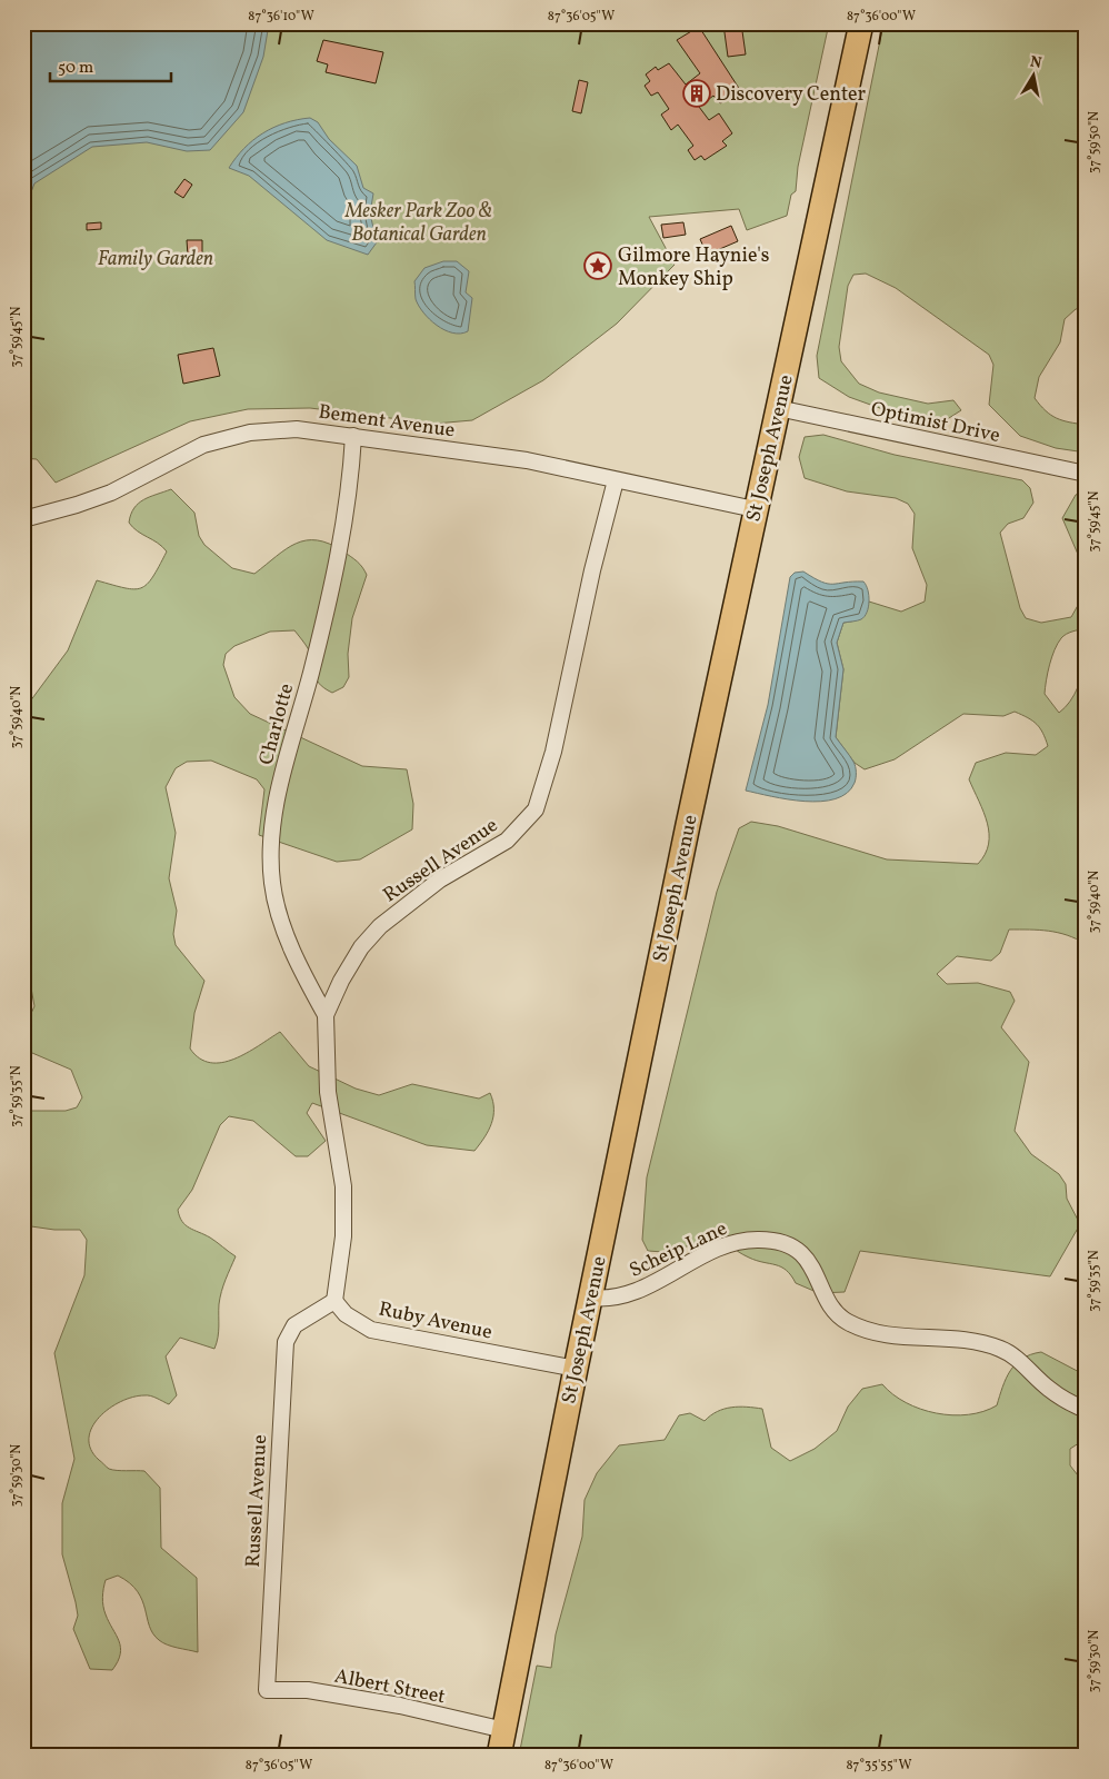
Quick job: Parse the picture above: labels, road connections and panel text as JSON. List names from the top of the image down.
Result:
{
  "streets": {
    "main road": ["St Joseph Avenue"],
    "street": [
      "Bement Avenue",
      "Optimist Drive",
      "Charlotte",
      "Russell Avenue",
      "Scheip Lane",
      "Ruby Avenue",
      "Albert Street"
    ]
  },
  "crossings": [
    ["Bement Avenue", "St Joseph Avenue"],
    ["Bement Avenue", "Charlotte"],
    ["Bement Avenue", "Russell Avenue"],
    ["Optimist Drive", "St Joseph Avenue"],
    ["St Joseph Avenue", "Scheip Lane"],
    ["St Joseph Avenue", "Ruby Avenue"],
    ["St Joseph Avenue", "Albert Street"],
    ["Charlotte", "Russell Avenue"],
    ["Russell Avenue", "Ruby Avenue"],
    ["Russell Avenue", "Albert Street"]
  ],
  "parks": ["Mesker Park Zoo & Botanical Garden", "Family Garden"],
  "places": {
    "building": ["Discovery Center"],
    "place": ["Gilmore Haynie's Monkey Ship"]
  },
  "scale_bar": "50 m",
  "north": "top",
  "coordinates": [
    "87°36'10\"W",
    "87°36'05\"W",
    "87°36'00\"W",
    "37°59'50\"N",
    "37°59'45\"N",
    "37°59'40\"N",
    "37°59'35\"N",
    "37°59'30\"N",
    "87°35'55\"W"
  ]
}
